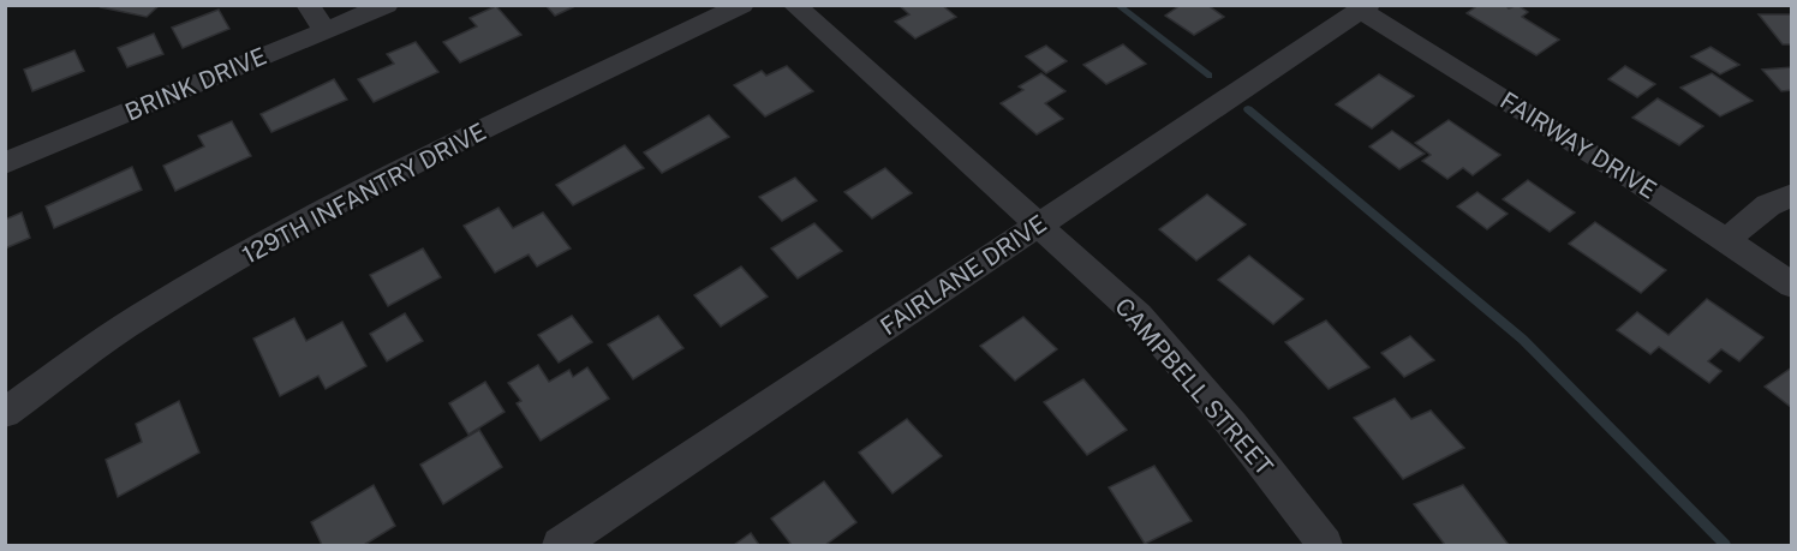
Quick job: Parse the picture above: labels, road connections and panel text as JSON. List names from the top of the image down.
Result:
{
  "streets": {
    "street": [
      "BRINK DRIVE",
      "FAIRWAY DRIVE",
      "129TH INFANTRY DRIVE",
      "FAIRLANE DRIVE",
      "CAMPBELL STREET"
    ]
  },
  "crossings": [
    ["FAIRWAY DRIVE", "FAIRLANE DRIVE"],
    ["FAIRLANE DRIVE", "CAMPBELL STREET"]
  ]
}
